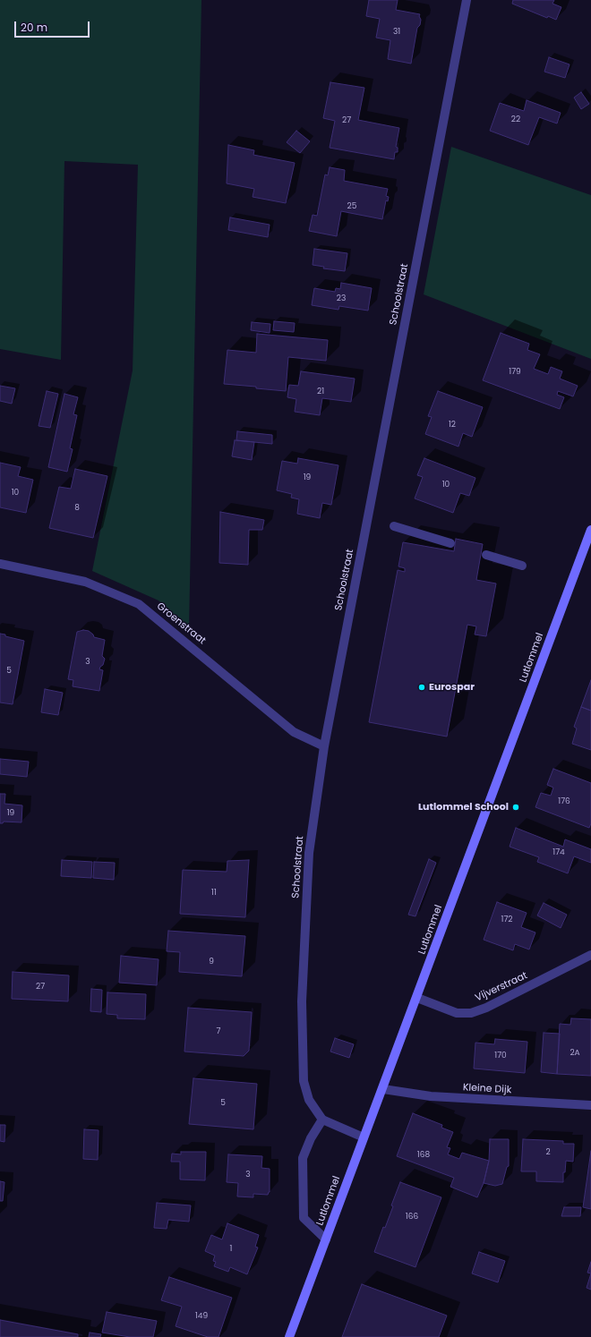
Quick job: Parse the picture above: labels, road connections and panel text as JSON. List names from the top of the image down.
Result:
{
  "streets": {
    "main road": ["Lutlommel"],
    "street": [
      "Schoolstraat",
      "Groenstraat",
      "Vijverstraat",
      "Kleine Dijk"
    ]
  },
  "crossings": [
    ["Schoolstraat", "Groenstraat"],
    ["Lutlommel", "Vijverstraat"],
    ["Lutlommel", "Kleine Dijk"]
  ],
  "places": ["Eurospar", "Lutlommel School"],
  "house_numbers": [
    "31",
    "22",
    "27",
    "25",
    "23",
    "179",
    "21",
    "12",
    "19",
    "10",
    "10",
    "8",
    "3",
    "5",
    "176",
    "19",
    "174",
    "11",
    "172",
    "9",
    "27",
    "7",
    "2A",
    "170",
    "5",
    "2",
    "168",
    "3",
    "166",
    "1",
    "149"
  ],
  "scale_bar": "20 m"
}
